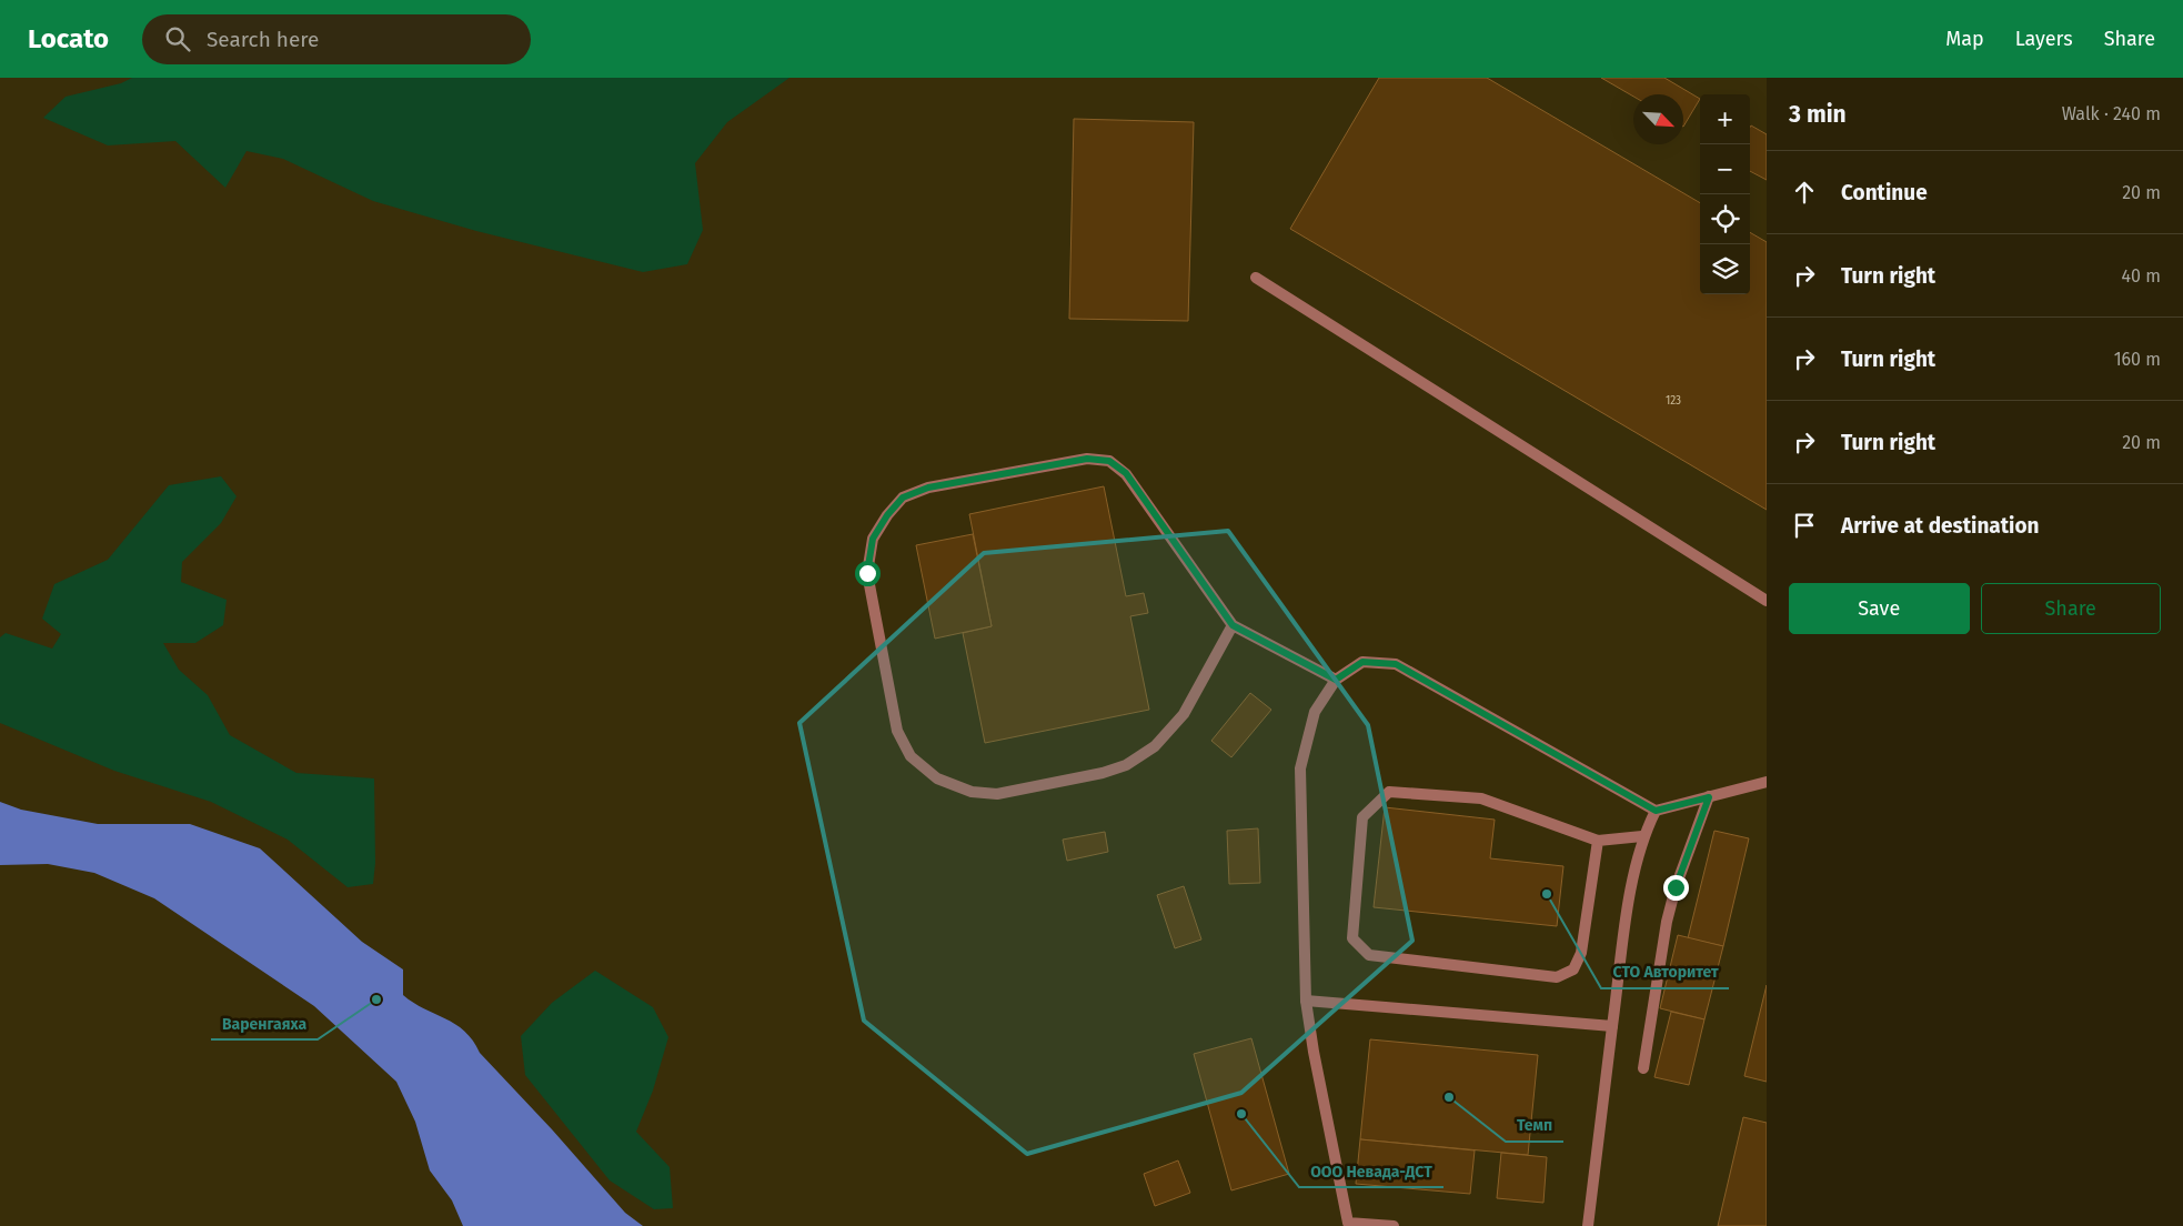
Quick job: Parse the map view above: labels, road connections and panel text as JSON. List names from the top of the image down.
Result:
{
  "places": [
    "СТО Авторитет",
    "Варенгаяха",
    "Темп",
    "ООО Невада-ДСТ"
  ],
  "house_numbers": ["123"],
  "north": "bottom right",
  "page": {
    "header": "Locato",
    "search": "Search here",
    "nav": ["Map", "Layers", "Share"],
    "heading": ["3 min", "Walk · 240 m"],
    "map_buttons": ["+", "−"],
    "list": [
      ["Continue", "20 m"],
      ["Turn right", "40 m"],
      ["Turn right", "160 m"],
      ["Turn right", "20 m"],
      "Arrive at destination"
    ],
    "buttons": ["Save", "Share"]
  }
}
